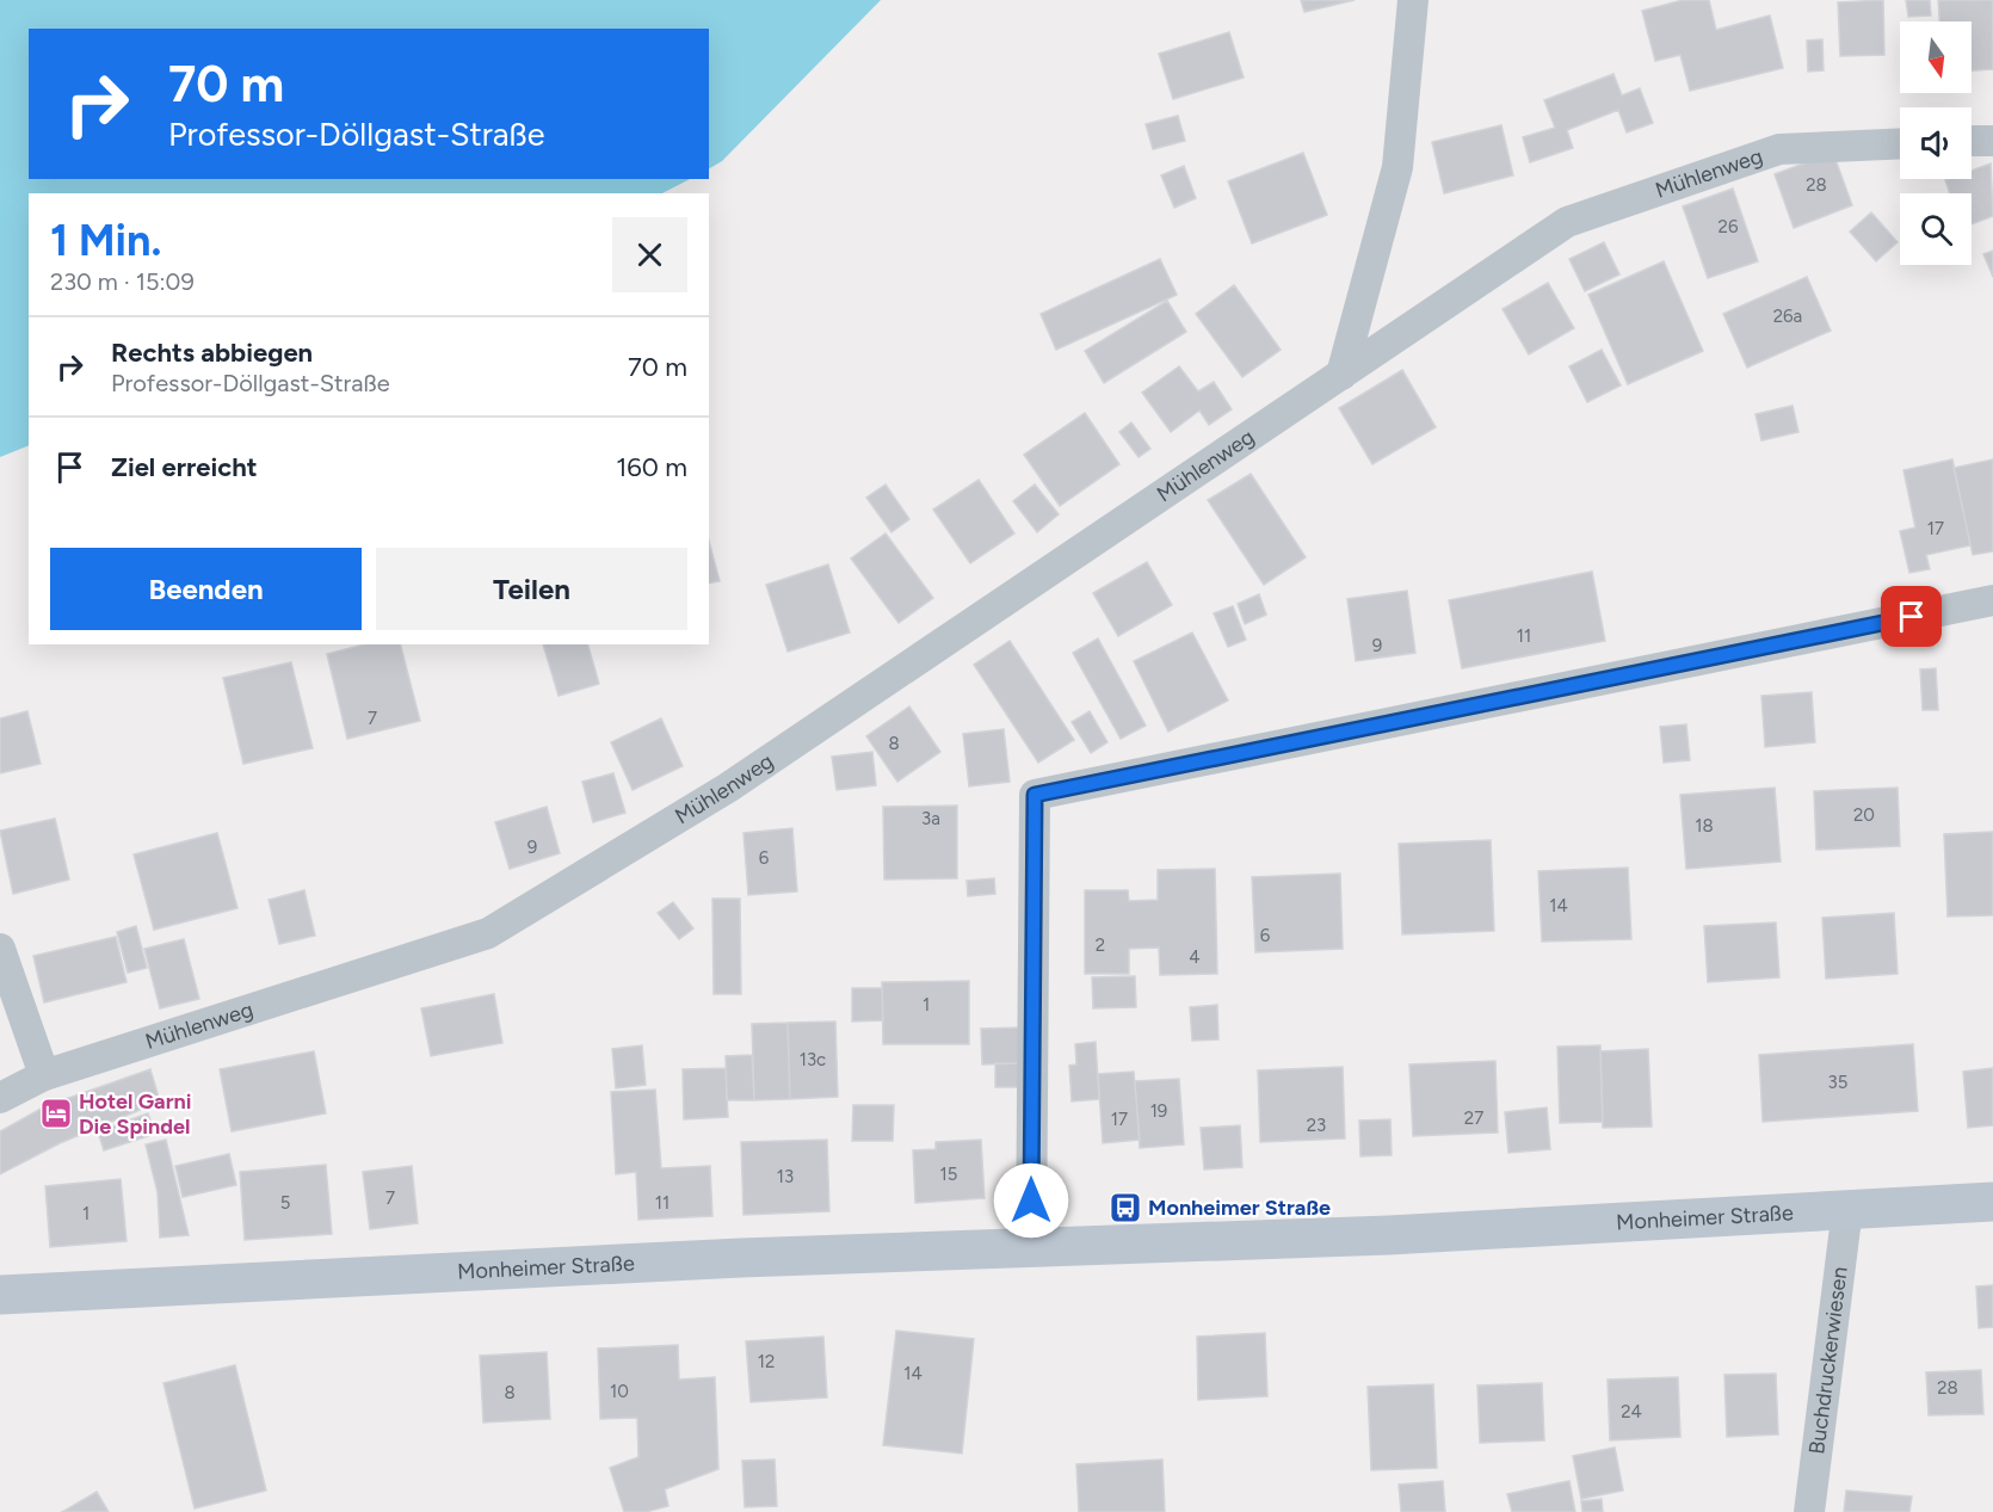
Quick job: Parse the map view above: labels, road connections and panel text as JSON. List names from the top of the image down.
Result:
{
  "streets": {
    "main road": ["Monheimer Straße"],
    "street": ["Mühlenweg", "Buchdruckerwiesen"]
  },
  "crossings": [
    ["Monheimer Straße", "Buchdruckerwiesen"]
  ],
  "places": {
    "hotel": ["Hotel Garni Die Spindel"],
    "bus stop": ["Monheimer Straße"]
  },
  "house_numbers": [
    "28",
    "26",
    "26a",
    "17",
    "11",
    "9",
    "7",
    "8",
    "20",
    "3a",
    "18",
    "9",
    "6",
    "14",
    "6",
    "2",
    "4",
    "1",
    "13c",
    "35",
    "19",
    "27",
    "17",
    "23",
    "15",
    "13",
    "7",
    "5",
    "11",
    "1",
    "12",
    "14",
    "28",
    "10",
    "8",
    "24"
  ],
  "north": "bottom",
  "page": {
    "turn": ["70 m", "Professor-Döllgast-Straße"],
    "heading": ["1 Min.", "230 m · 15:09"],
    "list": [
      {
        "name": "Rechts abbiegen",
        "note": "Professor-Döllgast-Straße",
        "value": "70 m"
      },
      {
        "name": "Ziel erreicht",
        "value": "160 m"
      }
    ],
    "buttons": ["Beenden", "Teilen"]
  }
}
